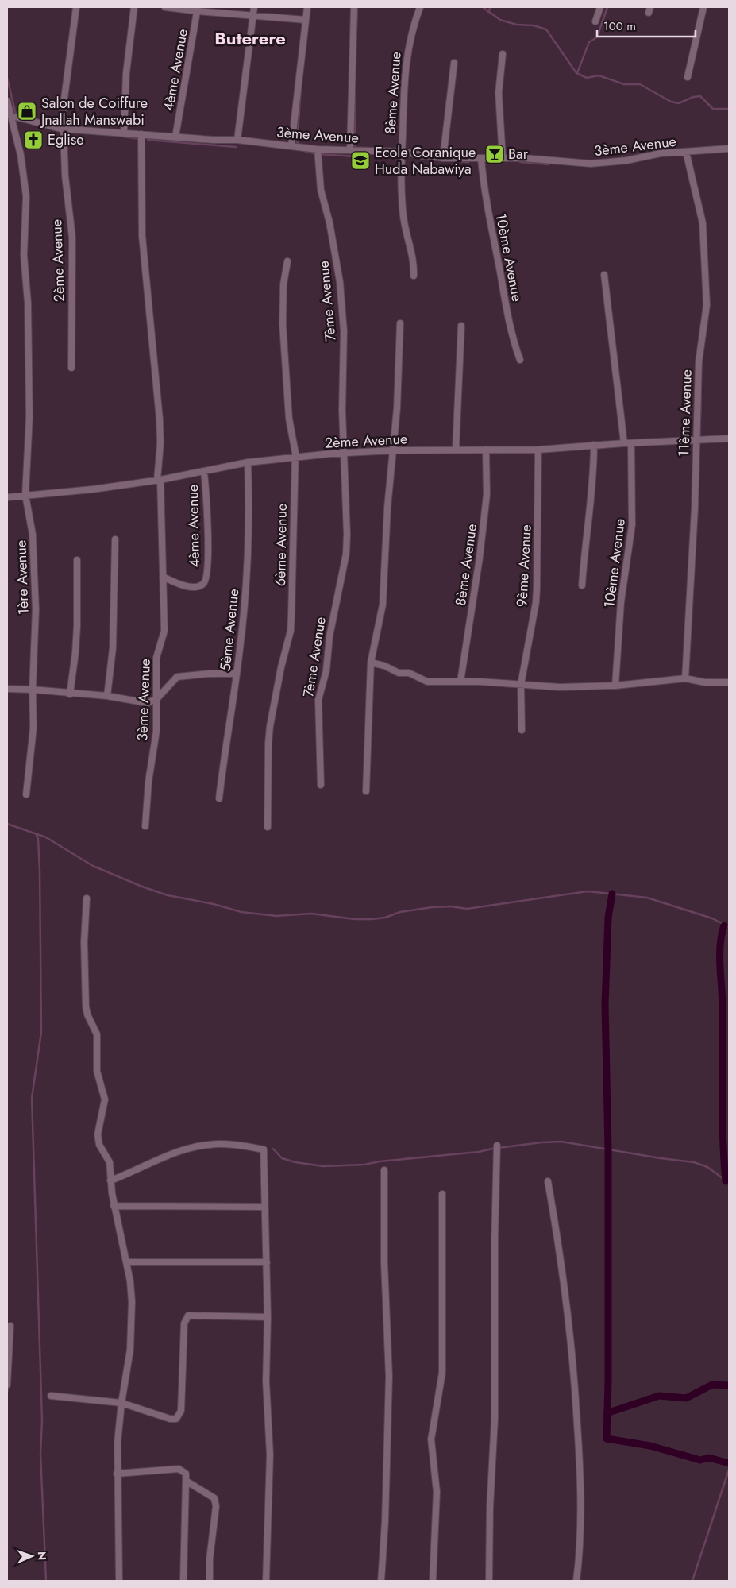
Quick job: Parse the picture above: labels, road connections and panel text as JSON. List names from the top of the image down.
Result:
{
  "streets": {
    "street": [
      "4ème Avenue",
      "8ème Avenue",
      "3ème Avenue",
      "10ème Avenue",
      "2ème Avenue",
      "7ème Avenue",
      "11ème Avenue",
      "6ème Avenue",
      "9ème Avenue",
      "1ère Avenue",
      "5ème Avenue"
    ]
  },
  "crossings": [
    ["4ème Avenue", "3ème Avenue"],
    ["4ème Avenue", "2ème Avenue"],
    ["8ème Avenue", "3ème Avenue"],
    ["8ème Avenue", "2ème Avenue"],
    ["3ème Avenue", "10ème Avenue"],
    ["3ème Avenue", "2ème Avenue"],
    ["3ème Avenue", "7ème Avenue"],
    ["3ème Avenue", "11ème Avenue"],
    ["3ème Avenue", "1ère Avenue"],
    ["10ème Avenue", "2ème Avenue"],
    ["2ème Avenue", "7ème Avenue"],
    ["2ème Avenue", "11ème Avenue"],
    ["2ème Avenue", "6ème Avenue"],
    ["2ème Avenue", "9ème Avenue"],
    ["2ème Avenue", "1ère Avenue"],
    ["2ème Avenue", "5ème Avenue"]
  ],
  "districts": ["Buterere"],
  "places": {
    "shop": ["Salon de Coiffure Jnallah Manswabi"],
    "church": ["Eglise"],
    "bar": ["Bar"],
    "school or university": ["Ecole Coranique Huda Nabawiya"]
  },
  "scale_bar": "100 m",
  "north": "right"
}
